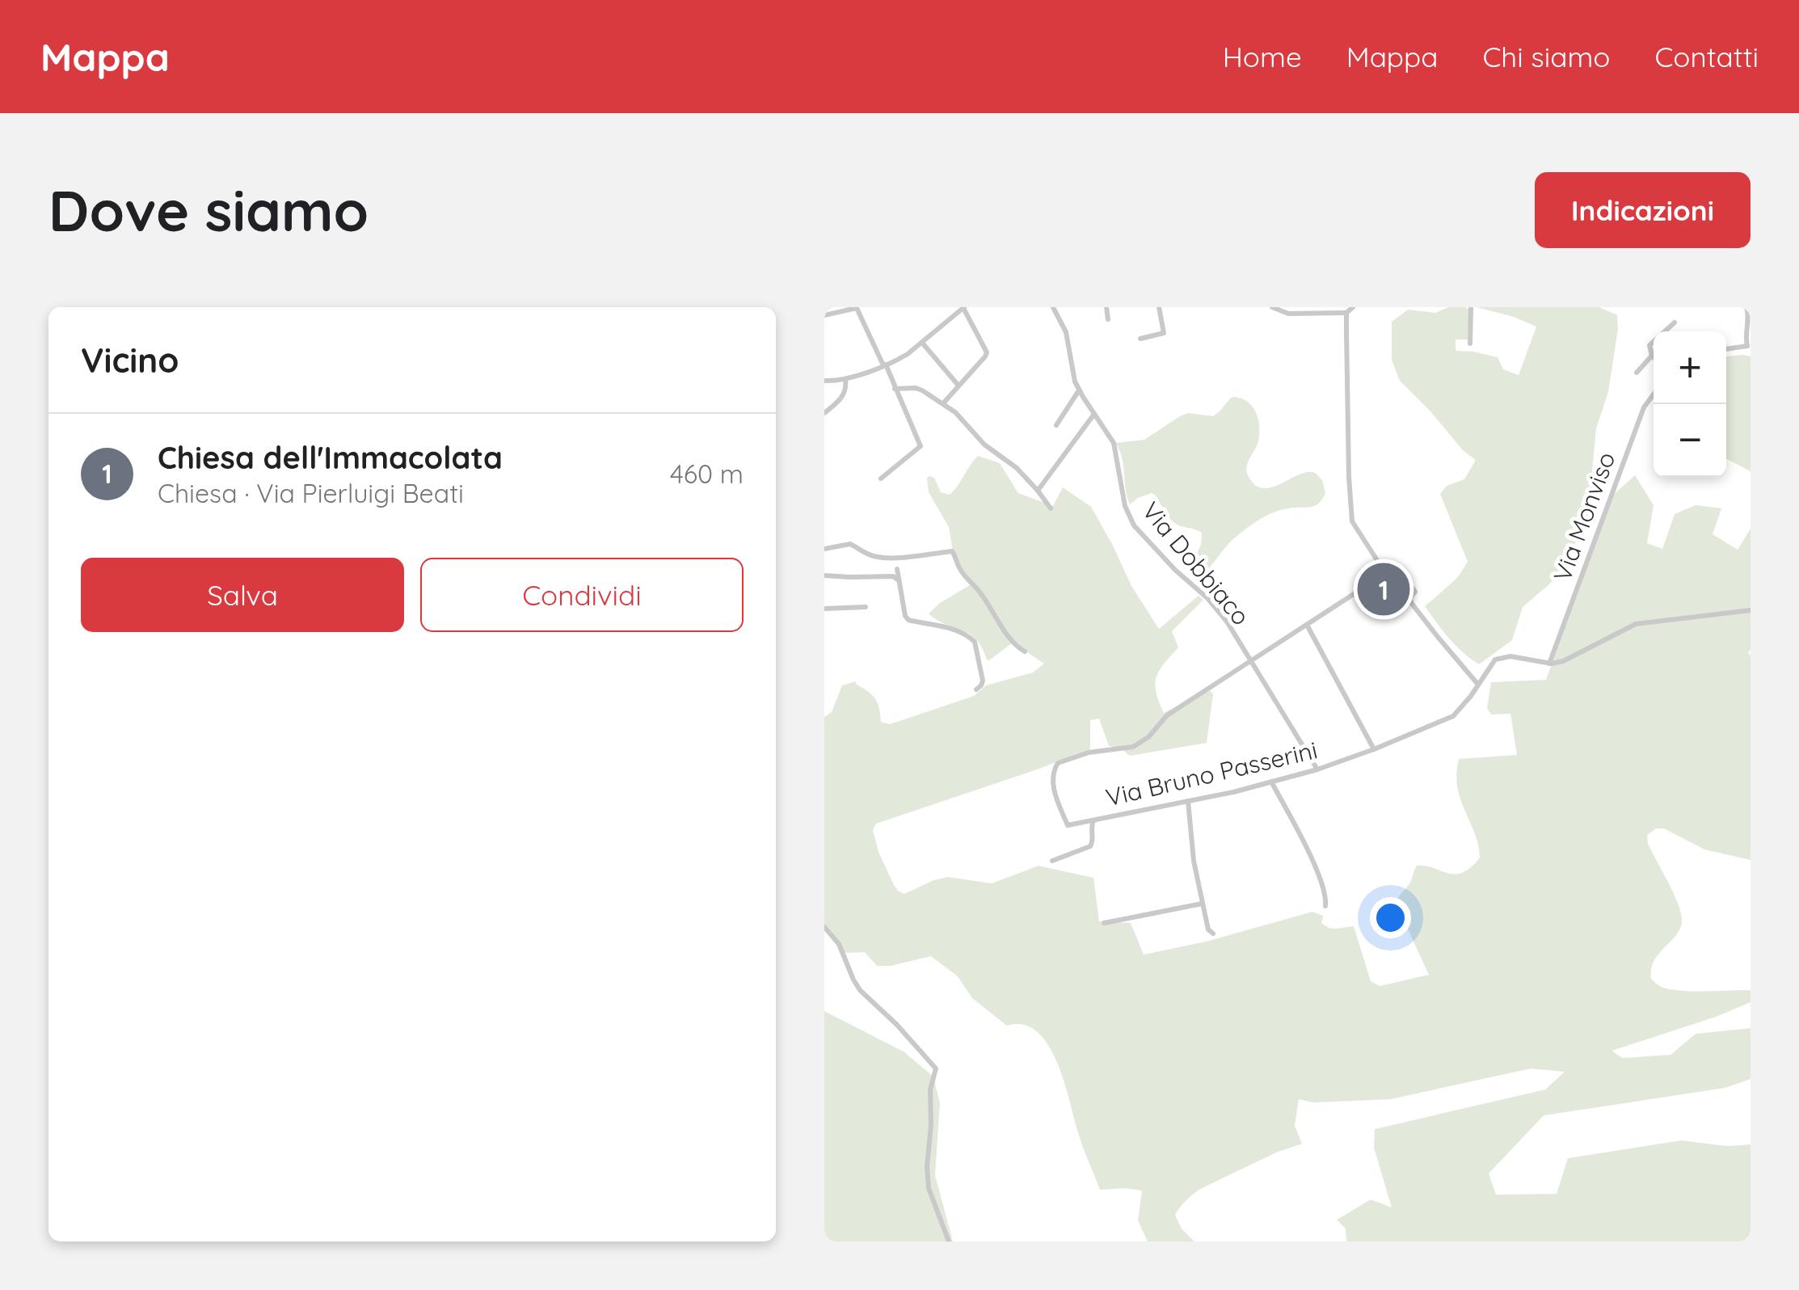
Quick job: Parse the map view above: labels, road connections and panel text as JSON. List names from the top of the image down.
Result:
{
  "streets": {
    "street": ["Via Monviso", "Via Dobbiaco", "Via Bruno Passerini"]
  },
  "crossings": [
    ["Via Monviso", "Via Bruno Passerini"],
    ["Via Dobbiaco", "Via Bruno Passerini"]
  ],
  "page": {
    "header": "Mappa",
    "nav": [
      "Home",
      "Mappa",
      "Chi siamo",
      "Contatti"
    ],
    "buttons": [
      "Indicazioni",
      ["Salva", "Condividi"]
    ],
    "title": "Dove siamo",
    "heading": "Vicino",
    "map_buttons": ["+", "−"],
    "list": [
      {
        "mark": "1",
        "name": "Chiesa dell'Immacolata",
        "note": "Chiesa · Via Pierluigi Beati",
        "value": "460 m"
      }
    ],
    "pins": "1"
  }
}
